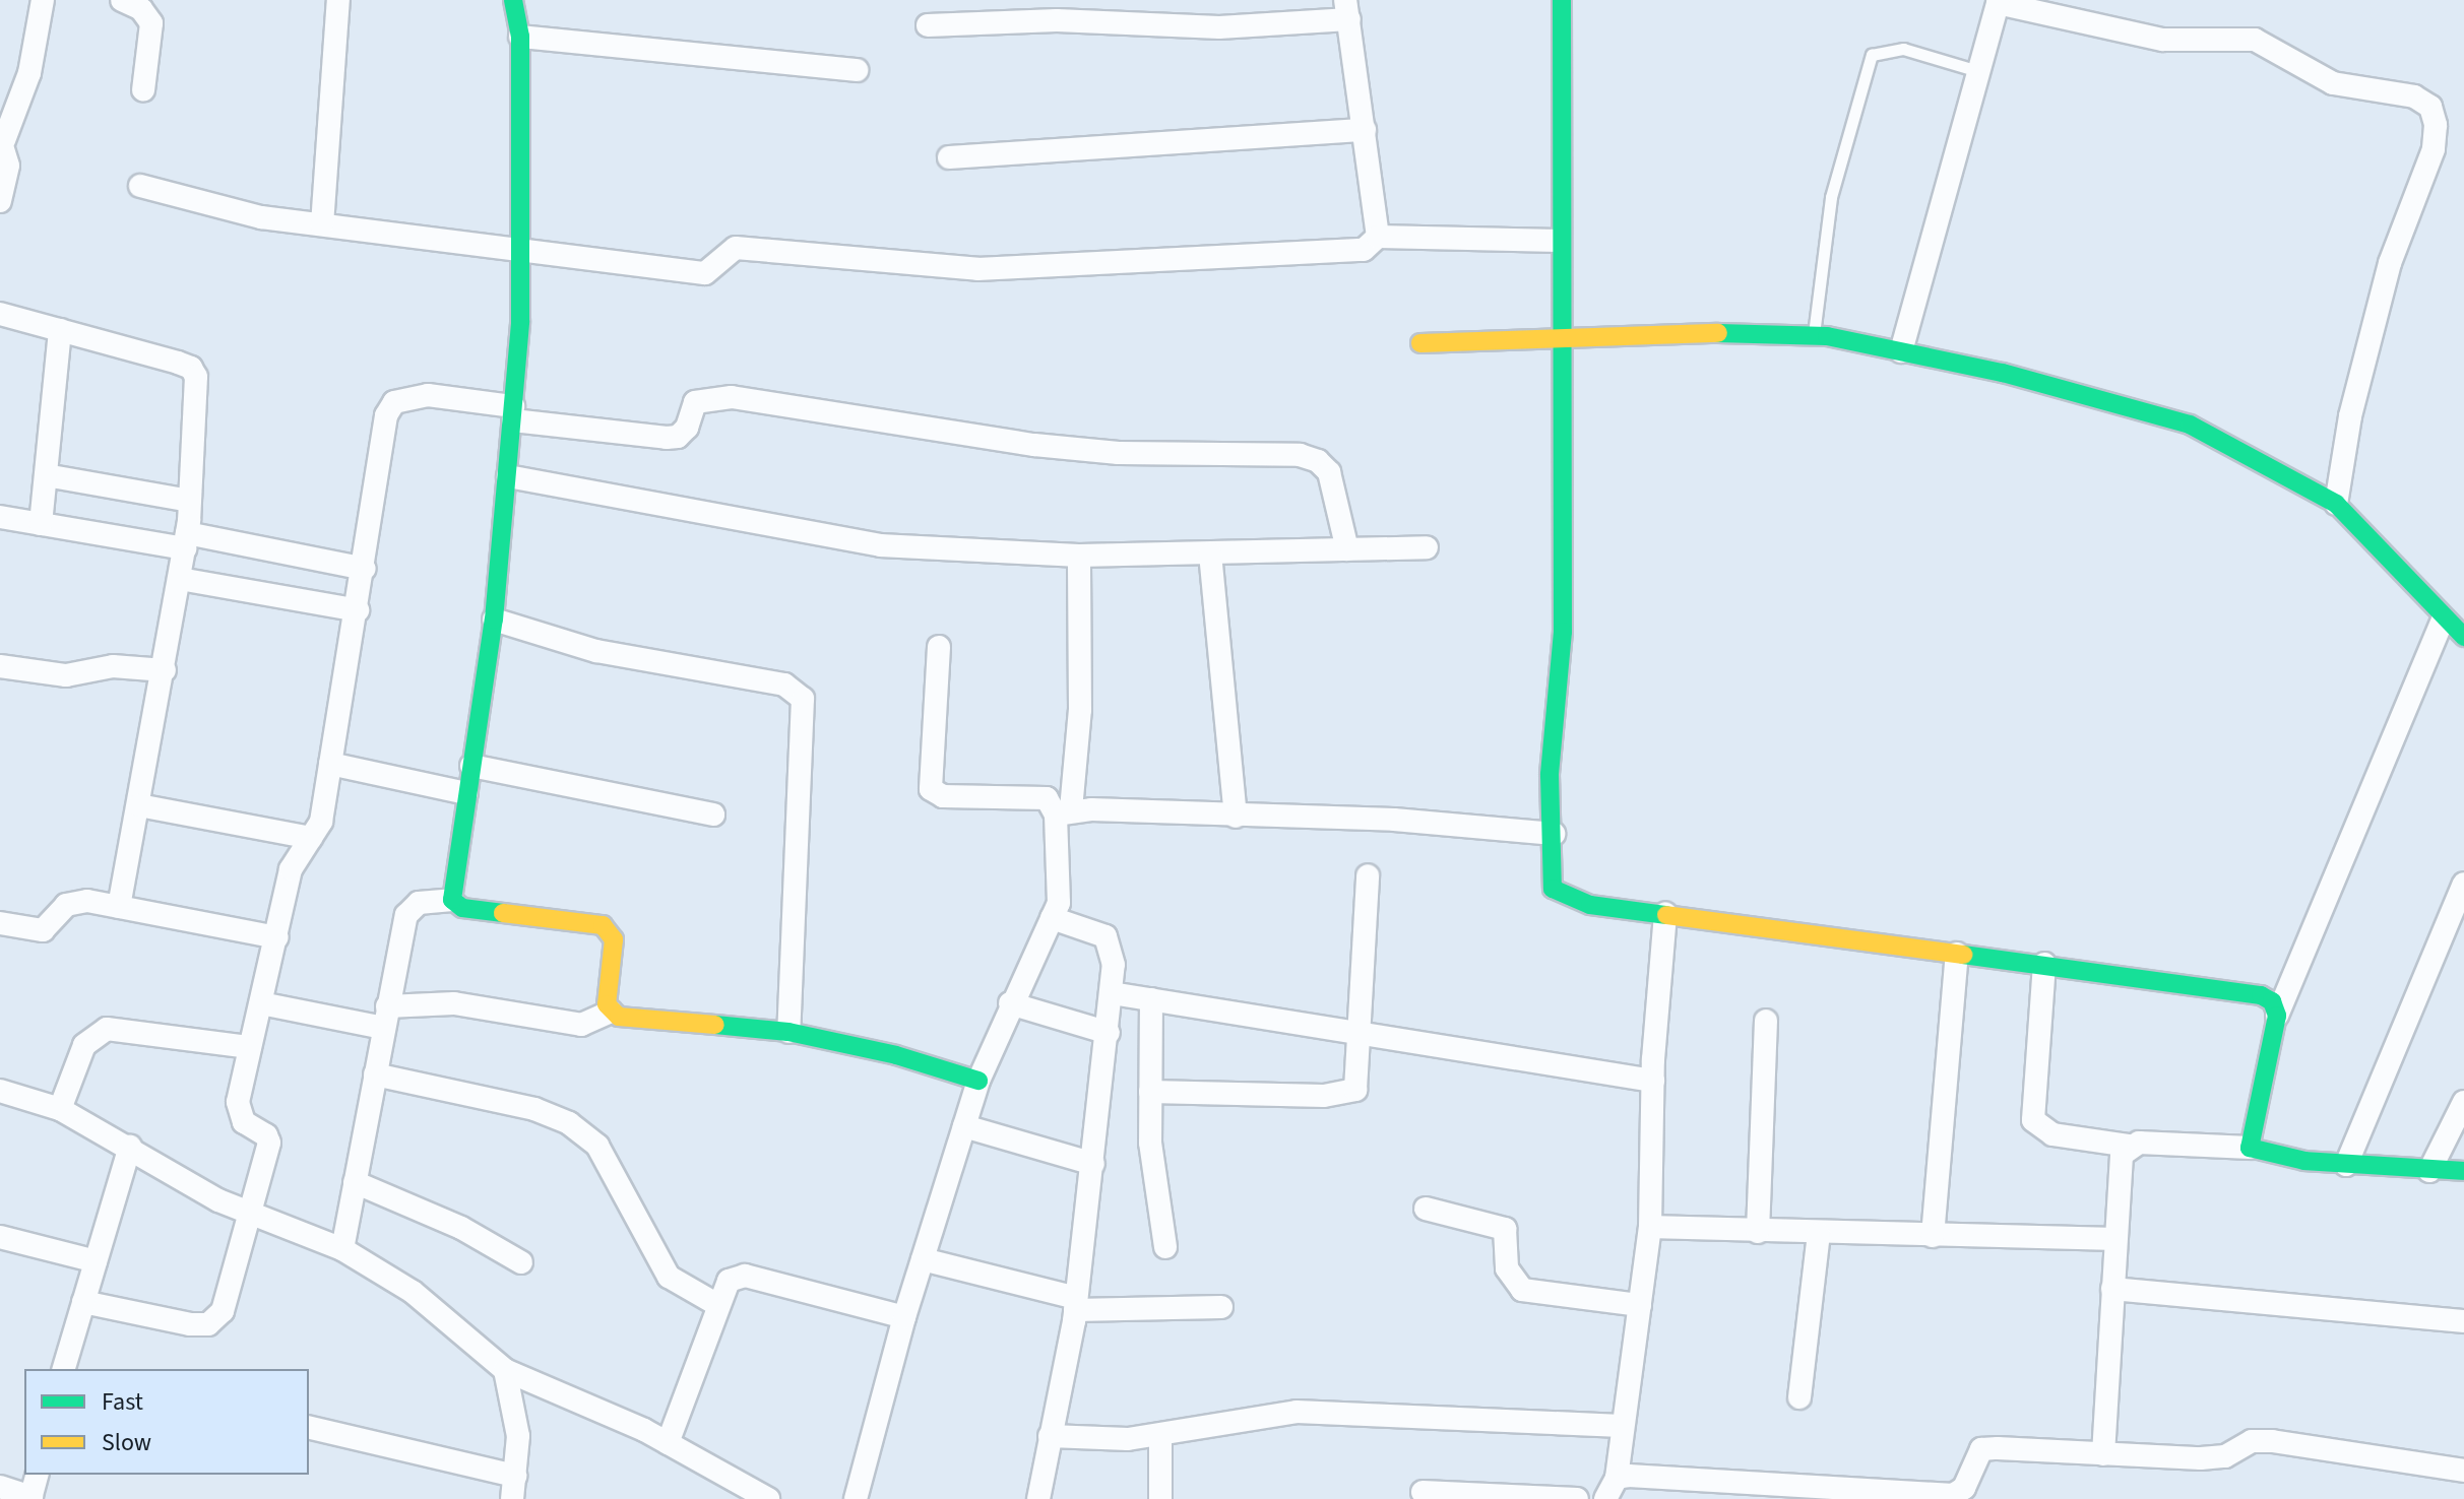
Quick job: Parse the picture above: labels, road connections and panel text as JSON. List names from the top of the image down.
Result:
{
  "legend": ["Fast", "Slow"]
}
